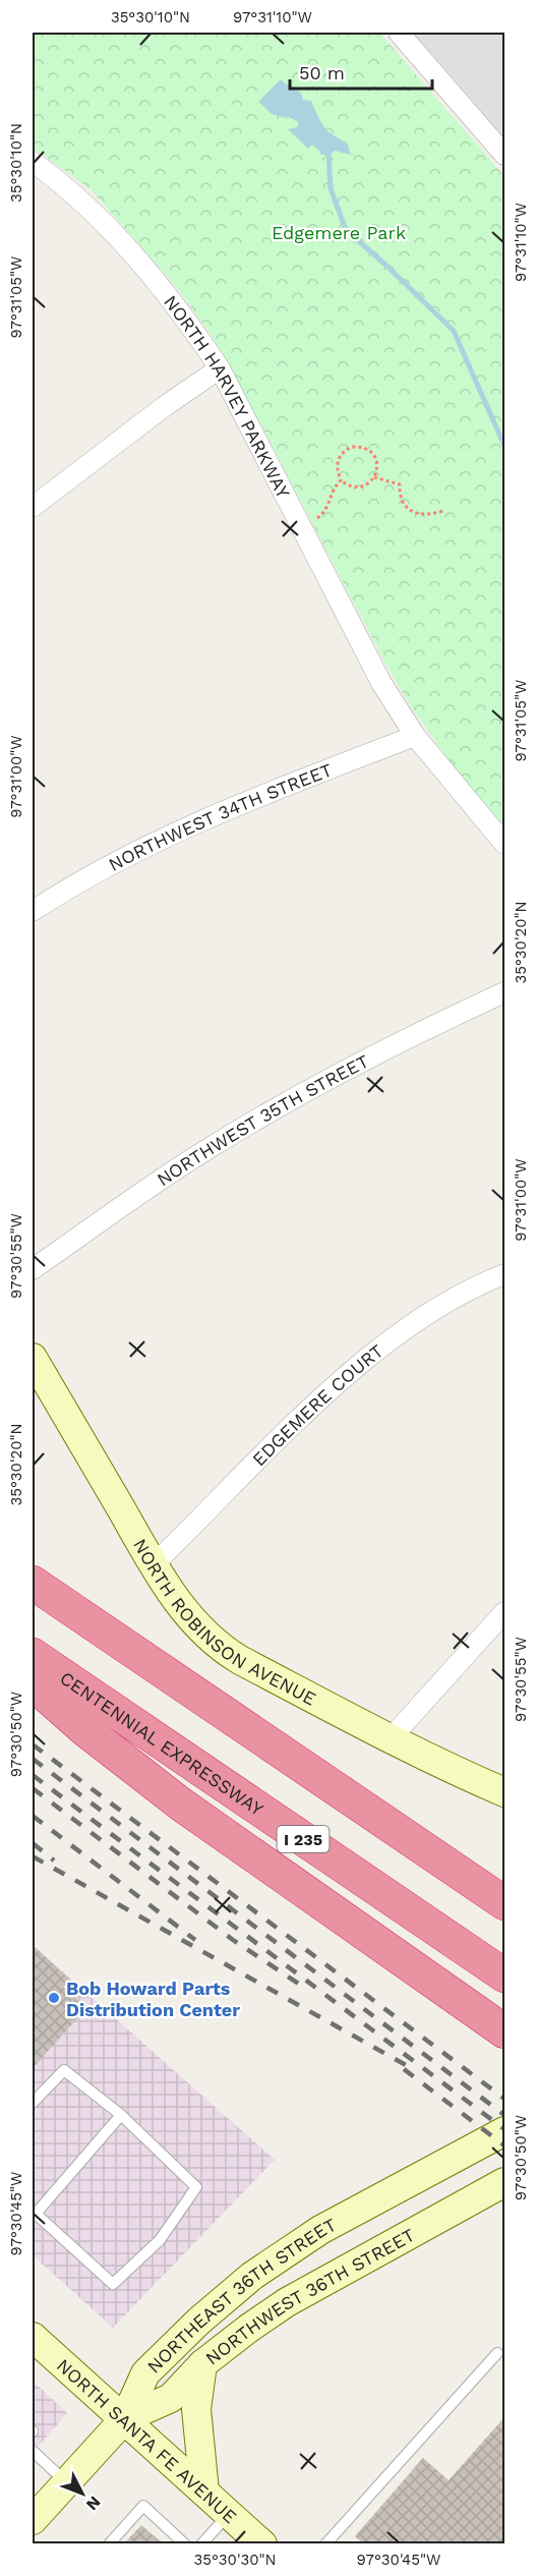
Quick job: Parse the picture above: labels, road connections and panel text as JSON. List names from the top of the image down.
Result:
{
  "streets": {
    "highway": ["CENTENNIAL EXPRESSWAY", "I 235"],
    "main road": [
      "NORTH ROBINSON AVENUE",
      "NORTHWEST 36TH STREET",
      "NORTHEAST 36TH STREET",
      "NORTH SANTA FE AVENUE"
    ],
    "street": [
      "NORTH HARVEY PARKWAY",
      "NORTHWEST 34TH STREET",
      "NORTHWEST 35TH STREET",
      "EDGEMERE COURT"
    ]
  },
  "crossings": [
    ["NORTH HARVEY PARKWAY", "NORTHWEST 34TH STREET"],
    ["EDGEMERE COURT", "NORTH ROBINSON AVENUE"],
    ["NORTHWEST 36TH STREET", "NORTHEAST 36TH STREET"],
    ["NORTHWEST 36TH STREET", "NORTH SANTA FE AVENUE"],
    ["NORTHEAST 36TH STREET", "NORTH SANTA FE AVENUE"]
  ],
  "parks": ["Edgemere Park"],
  "places": ["Bob Howard Parts Distribution Center"],
  "scale_bar": "50 m",
  "north": "bottom right",
  "coordinates": [
    "35°30'10\"N",
    "97°31'10\"W",
    "97°31'05\"W",
    "97°31'00\"W",
    "35°30'20\"N",
    "97°30'55\"W",
    "97°30'50\"W",
    "97°30'45\"W",
    "35°30'30\"N"
  ]
}
